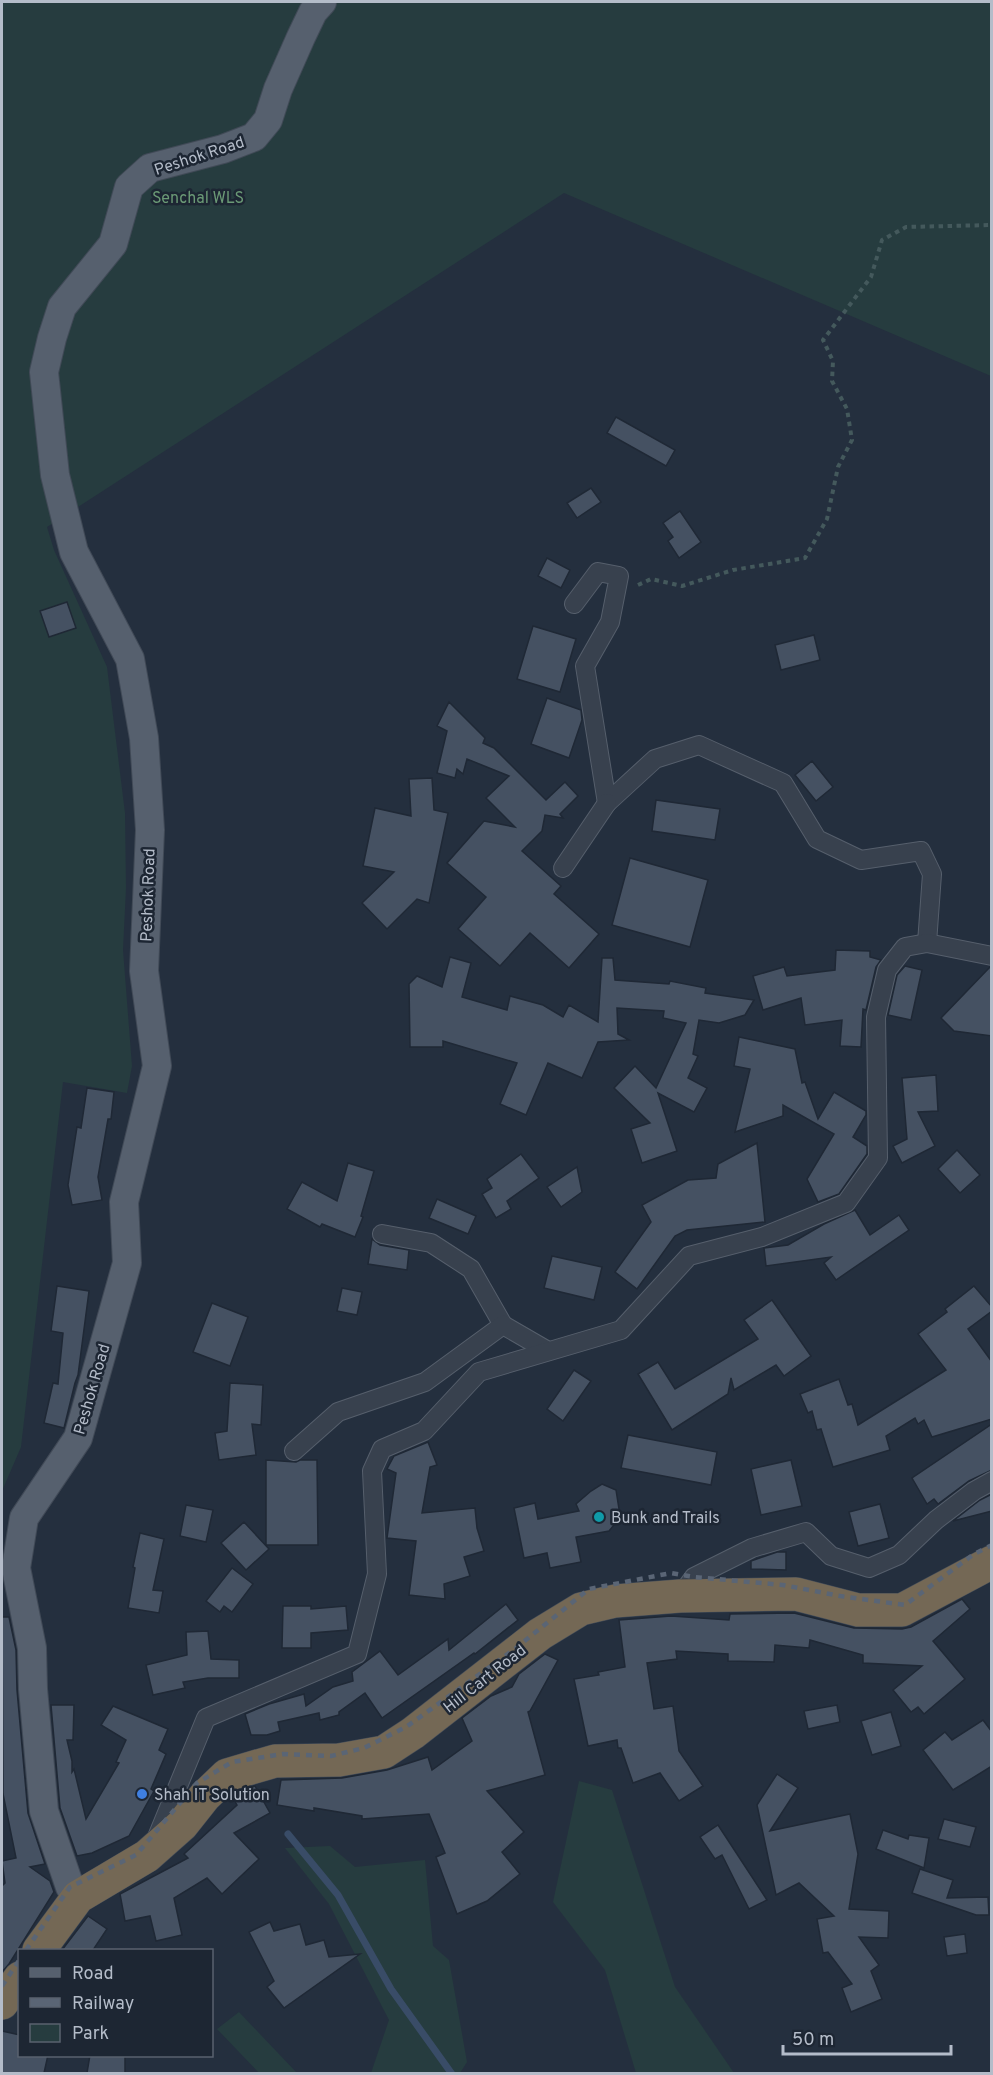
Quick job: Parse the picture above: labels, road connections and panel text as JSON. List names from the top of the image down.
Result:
{
  "streets": {
    "highway": ["Hill Cart Road"],
    "main road": ["Peshok Road"]
  },
  "crossings": [
    ["Peshok Road", "Hill Cart Road"]
  ],
  "parks": ["Senchal WLS"],
  "places": ["Bunk and Trails", "Shah IT Solution"],
  "legend": ["Road", "Railway", "Park"],
  "scale_bar": "50 m"
}
